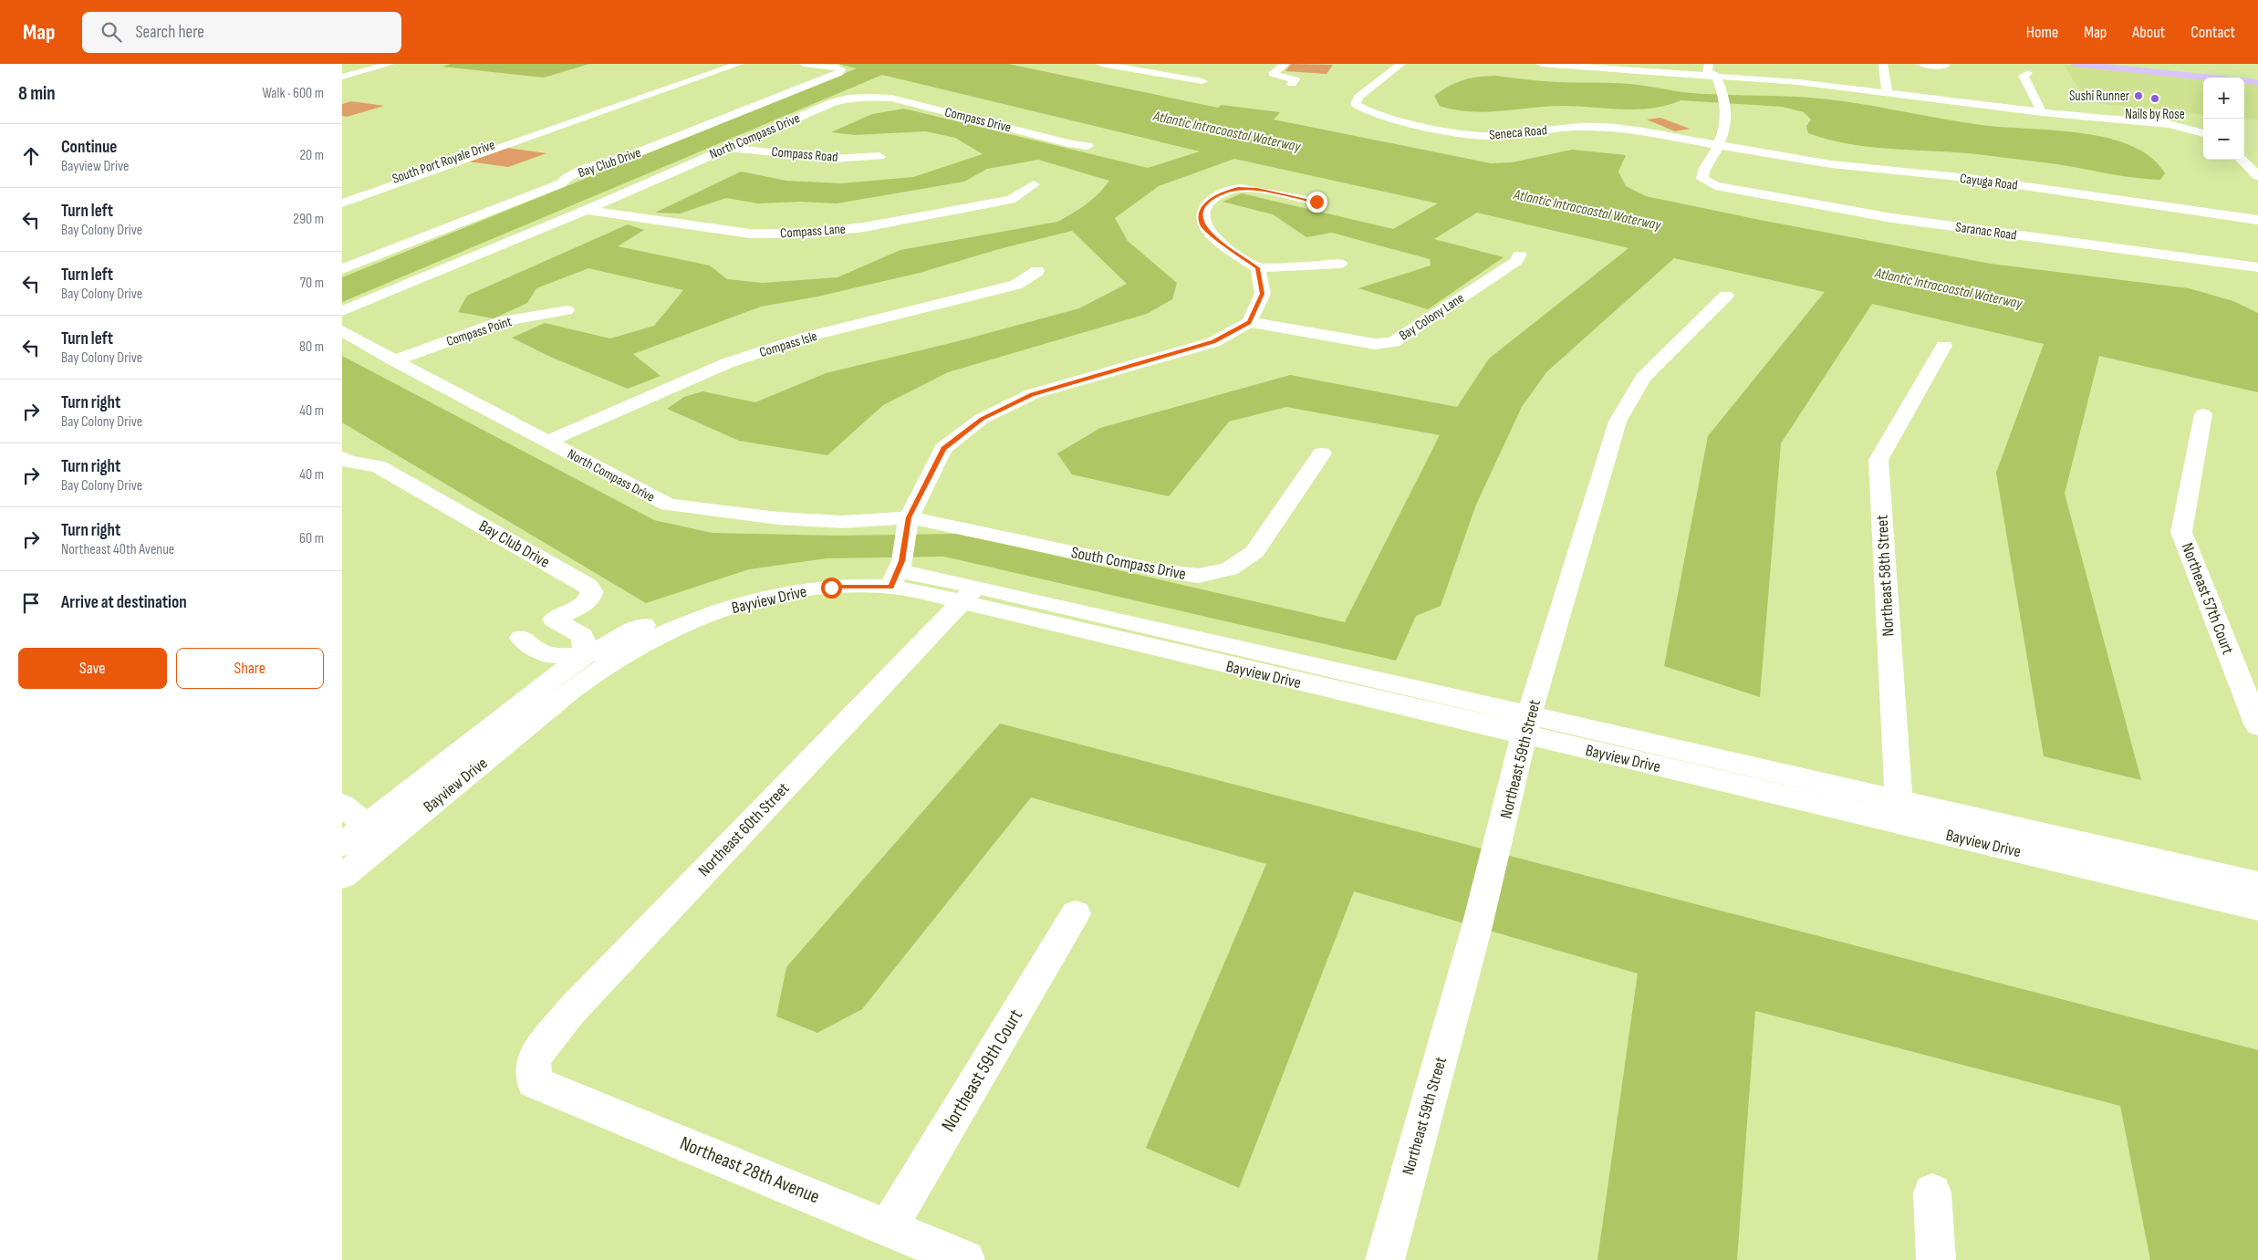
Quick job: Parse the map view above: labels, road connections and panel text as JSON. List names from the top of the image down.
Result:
{
  "streets": {
    "street": [
      "Compass Drive",
      "Seneca Road",
      "North Compass Drive",
      "Compass Road",
      "South Port Royale Drive",
      "Bay Club Drive",
      "Cayuga Road",
      "Compass Lane",
      "Saranac Road",
      "Bay Colony Lane",
      "Compass Point",
      "Compass Isle",
      "South Compass Drive",
      "Northeast 58th Street",
      "Northeast 57th Court",
      "Bayview Drive",
      "Northeast 59th Street",
      "Northeast 60th Street",
      "Northeast 59th Court",
      "Northeast 28th Avenue"
    ]
  },
  "crossings": [
    ["Compass Drive", "North Compass Drive"],
    ["Seneca Road", "Cayuga Road"],
    ["Seneca Road", "Saranac Road"],
    ["North Compass Drive", "Compass Road"],
    ["North Compass Drive", "Compass Lane"],
    ["North Compass Drive", "Compass Point"],
    ["North Compass Drive", "Compass Isle"],
    ["North Compass Drive", "South Compass Drive"],
    ["Bay Club Drive", "Bayview Drive"],
    ["Cayuga Road", "Saranac Road"],
    ["Northeast 58th Street", "Bayview Drive"],
    ["Bayview Drive", "Northeast 59th Street"],
    ["Bayview Drive", "Northeast 60th Street"],
    ["Northeast 60th Street", "Northeast 28th Avenue"],
    ["Northeast 59th Court", "Northeast 28th Avenue"]
  ],
  "water": ["Atlantic Intracoastal Waterway"],
  "places": ["Sushi Runner", "Nails by Rose"],
  "page": {
    "header": "Map",
    "search": "Search here",
    "nav": [
      "Home",
      "Map",
      "About",
      "Contact"
    ],
    "heading": ["8 min", "Walk · 600 m"],
    "map_buttons": ["+", "−"],
    "list": [
      ["Continue", "Bayview Drive", "20 m"],
      ["Turn left", "Bay Colony Drive", "290 m"],
      ["Turn left", "Bay Colony Drive", "70 m"],
      ["Turn left", "Bay Colony Drive", "80 m"],
      ["Turn right", "Bay Colony Drive", "40 m"],
      ["Turn right", "Bay Colony Drive", "40 m"],
      ["Turn right", "Northeast 40th Avenue", "60 m"],
      "Arrive at destination"
    ],
    "buttons": ["Save", "Share"]
  }
}
